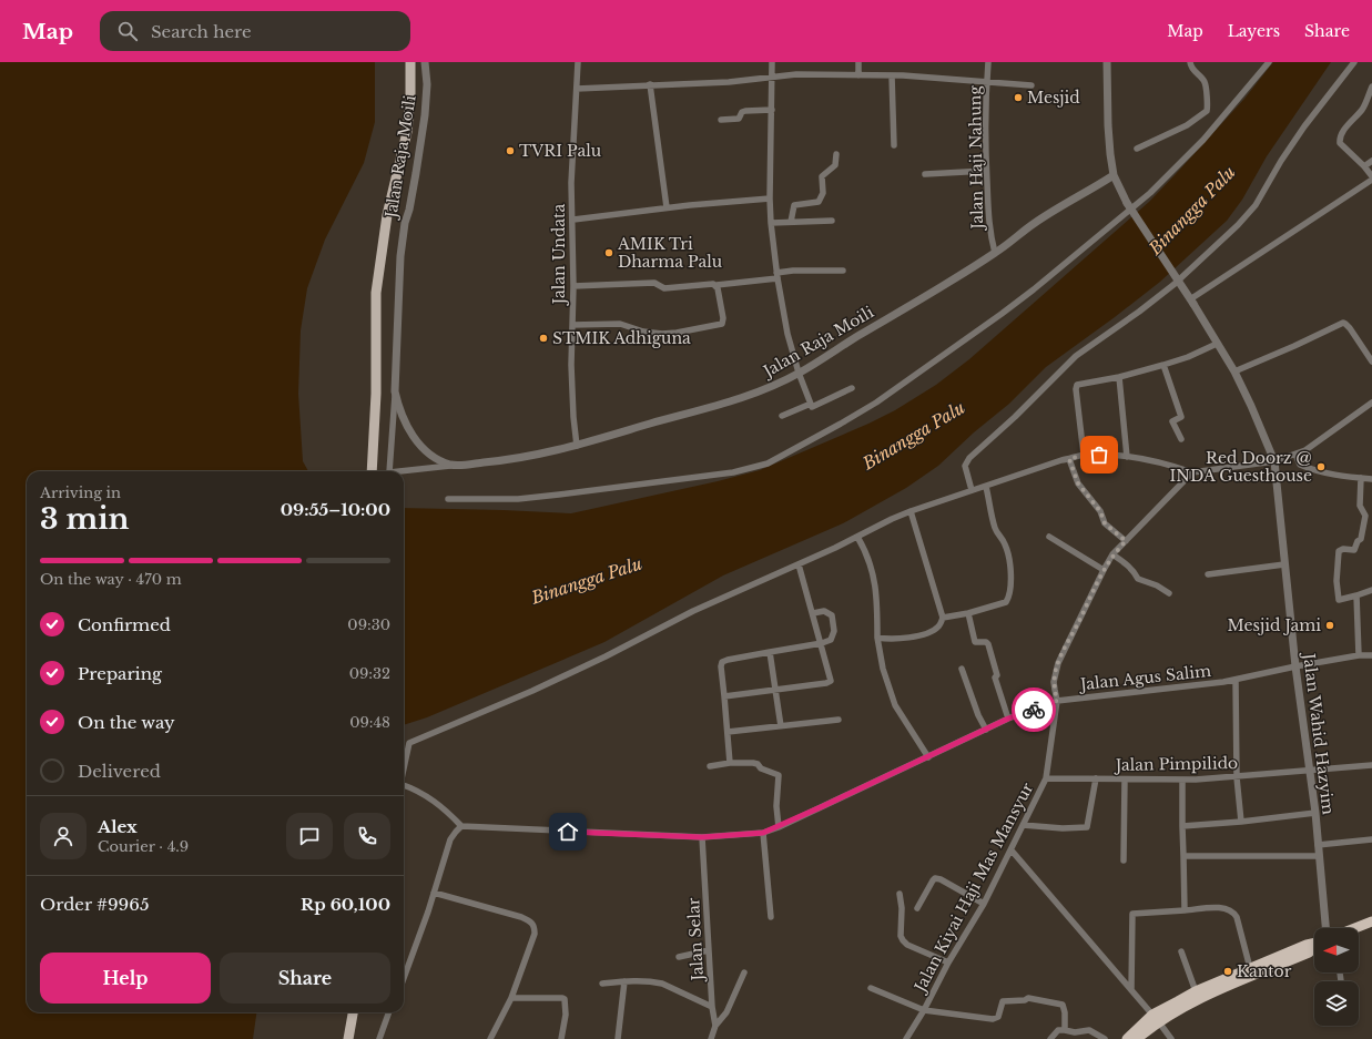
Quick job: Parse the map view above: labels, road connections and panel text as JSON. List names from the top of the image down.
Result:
{
  "streets": {
    "street": [
      "Jalan Raja Moili",
      "Jalan Haji Nahung",
      "Jalan Undata",
      "Jalan Agus Salim",
      "Jalan Wahid Hazyim",
      "Jalan Pimpilido",
      "Jalan Kiyai Haji Mas Mansyur",
      "Jalan Selar"
    ]
  },
  "crossings": [
    ["Jalan Raja Moili", "Jalan Haji Nahung"],
    ["Jalan Raja Moili", "Jalan Undata"],
    ["Jalan Raja Moili", "Jalan Wahid Hazyim"],
    ["Jalan Agus Salim", "Jalan Wahid Hazyim"],
    ["Jalan Agus Salim", "Jalan Kiyai Haji Mas Mansyur"],
    ["Jalan Agus Salim", "Jalan Selar"],
    ["Jalan Wahid Hazyim", "Jalan Pimpilido"],
    ["Jalan Pimpilido", "Jalan Kiyai Haji Mas Mansyur"]
  ],
  "water": ["Binangga Palu"],
  "places": [
    "Mesjid",
    "TVRI Palu",
    "AMIK Tri Dharma Palu",
    "STMIK Adhiguna",
    "Red Doorz @ INDA Guesthouse",
    "Mesjid Jami",
    "Kantor"
  ],
  "north": "left",
  "page": {
    "header": "Map",
    "search": "Search here",
    "nav": ["Map", "Layers", "Share"],
    "heading": ["3 min", "Arriving in", "09:55–10:00"],
    "panel": [
      "Alex",
      "Courier · 4.9",
      "Order #9965",
      "Rp 60,100"
    ],
    "bar": "On the way · 470 m",
    "list": [
      ["Confirmed", "09:30"],
      ["Preparing", "09:32"],
      ["On the way", "09:48"],
      "Delivered"
    ],
    "buttons": ["Help", "Share"]
  }
}
